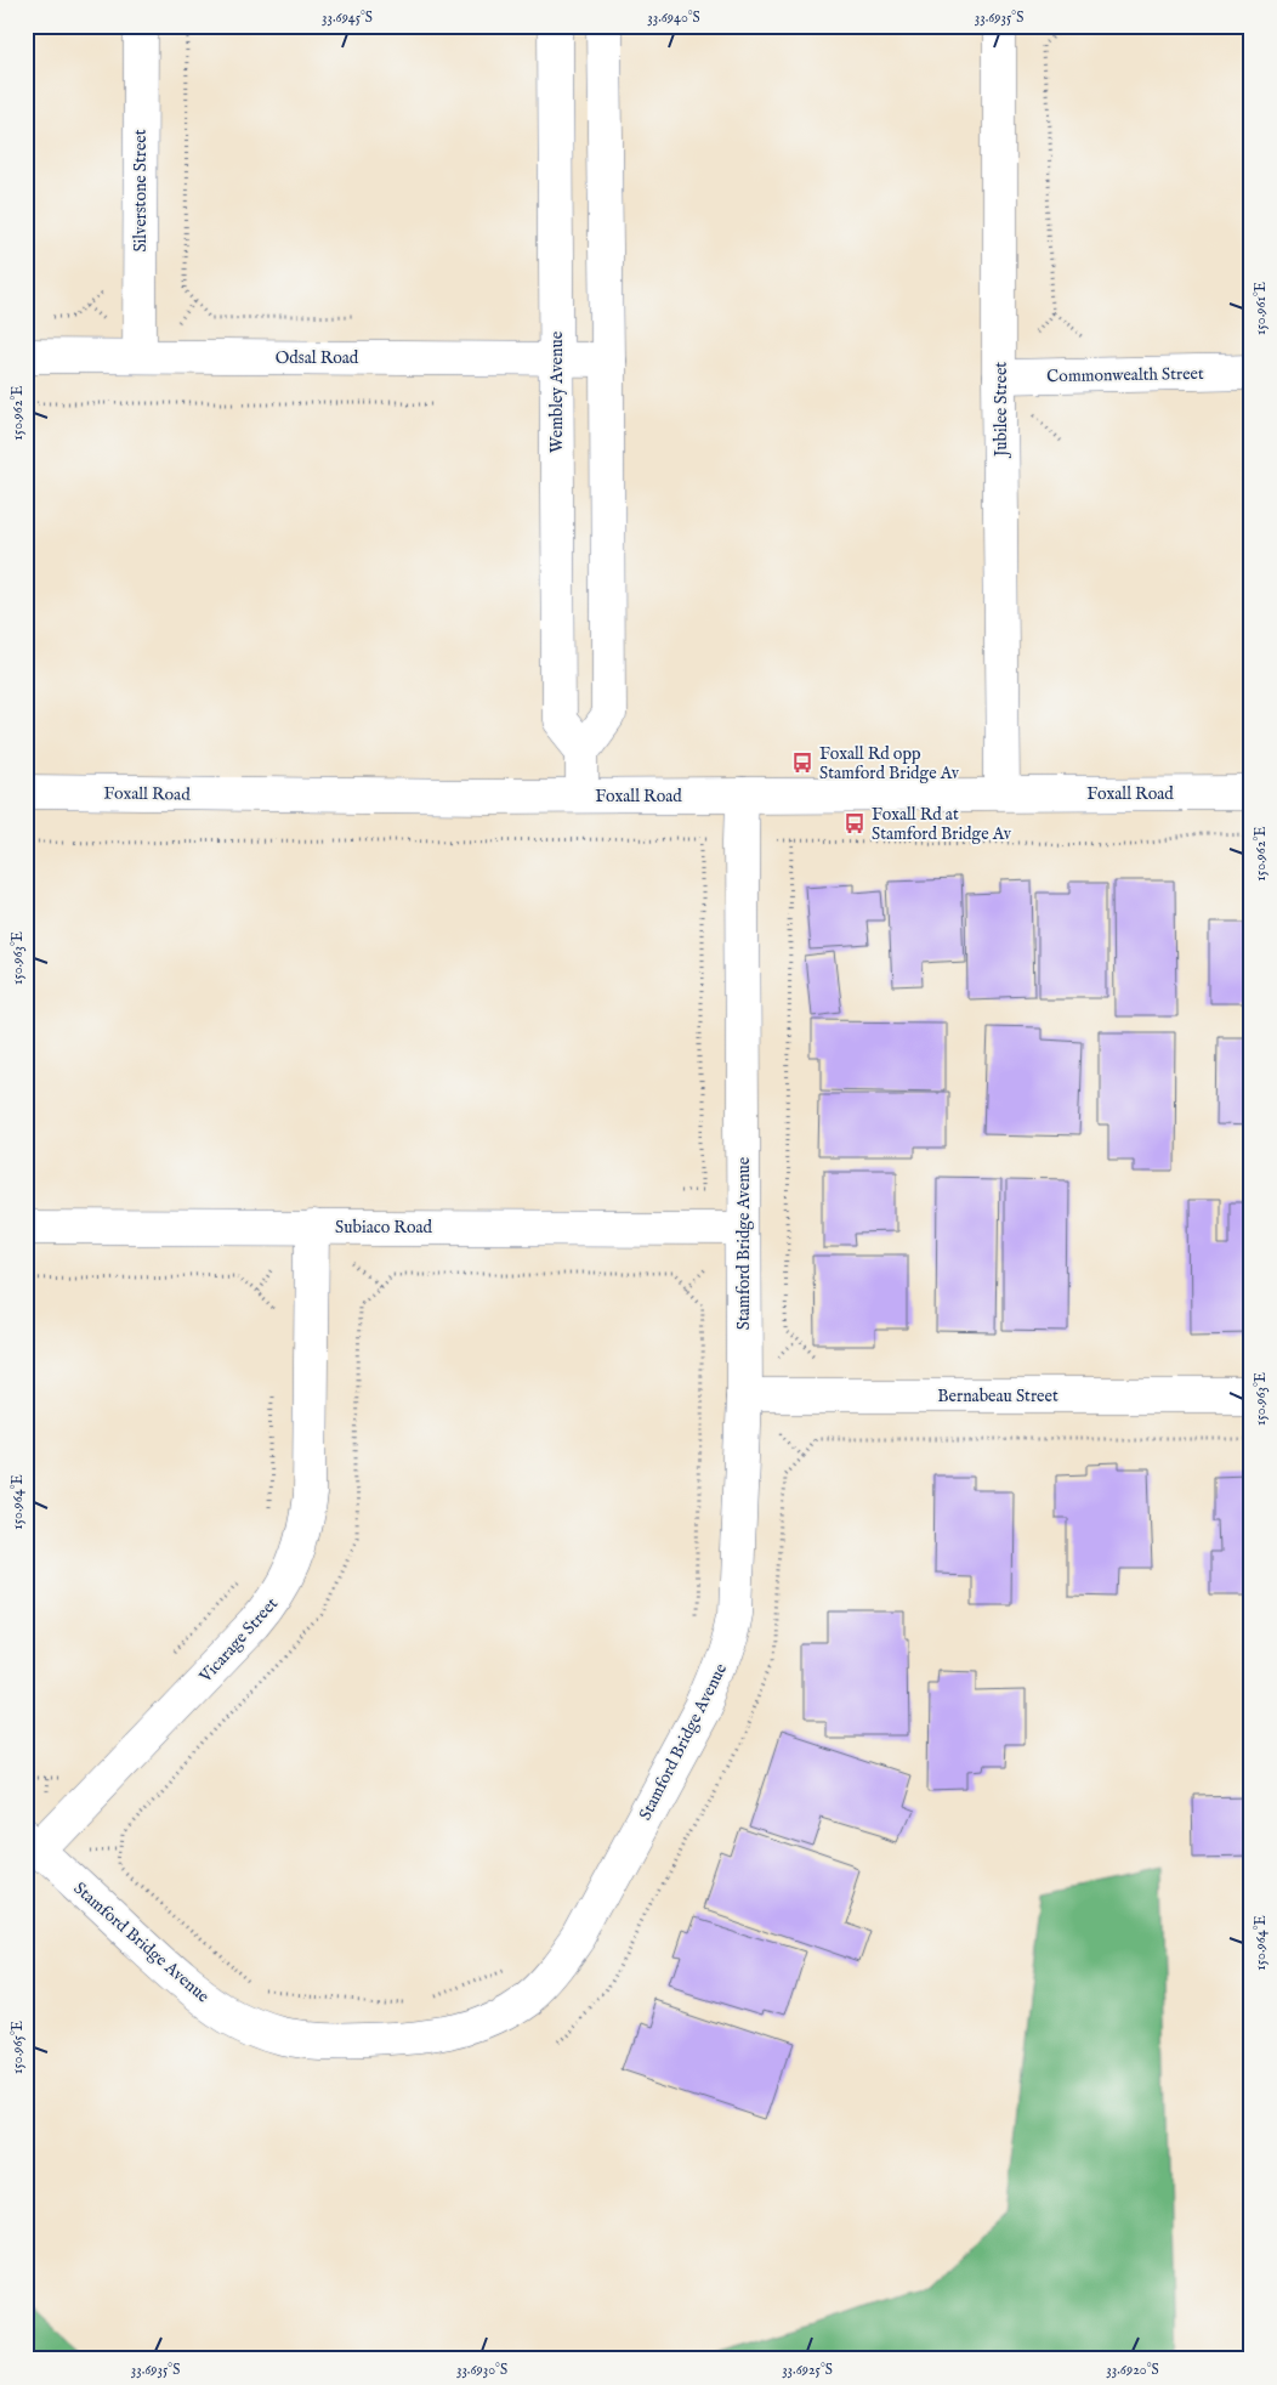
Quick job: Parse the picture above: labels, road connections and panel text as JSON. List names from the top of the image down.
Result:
{
  "streets": {
    "street": [
      "Silverstone Street",
      "Odsal Road",
      "Commonwealth Street",
      "Wembley Avenue",
      "Jubilee Street",
      "Foxall Road",
      "Subiaco Road",
      "Stamford Bridge Avenue",
      "Bernabeau Street",
      "Vicarage Street"
    ]
  },
  "crossings": [
    ["Silverstone Street", "Odsal Road"],
    ["Odsal Road", "Wembley Avenue"],
    ["Commonwealth Street", "Jubilee Street"],
    ["Jubilee Street", "Foxall Road"],
    ["Foxall Road", "Stamford Bridge Avenue"],
    ["Subiaco Road", "Stamford Bridge Avenue"],
    ["Subiaco Road", "Vicarage Street"],
    ["Stamford Bridge Avenue", "Bernabeau Street"],
    ["Stamford Bridge Avenue", "Vicarage Street"]
  ],
  "places": {
    "bus stop": ["Foxall Rd opp Stamford Bridge Av", "Foxall Rd at Stamford Bridge Av"]
  },
  "coordinates": [
    "33.6945°S",
    "33.6940°S",
    "33.6935°S",
    "150.961°E",
    "150.962°E",
    "150.963°E",
    "150.964°E",
    "150.965°E",
    "33.6930°S",
    "33.6925°S",
    "33.6920°S"
  ]
}
